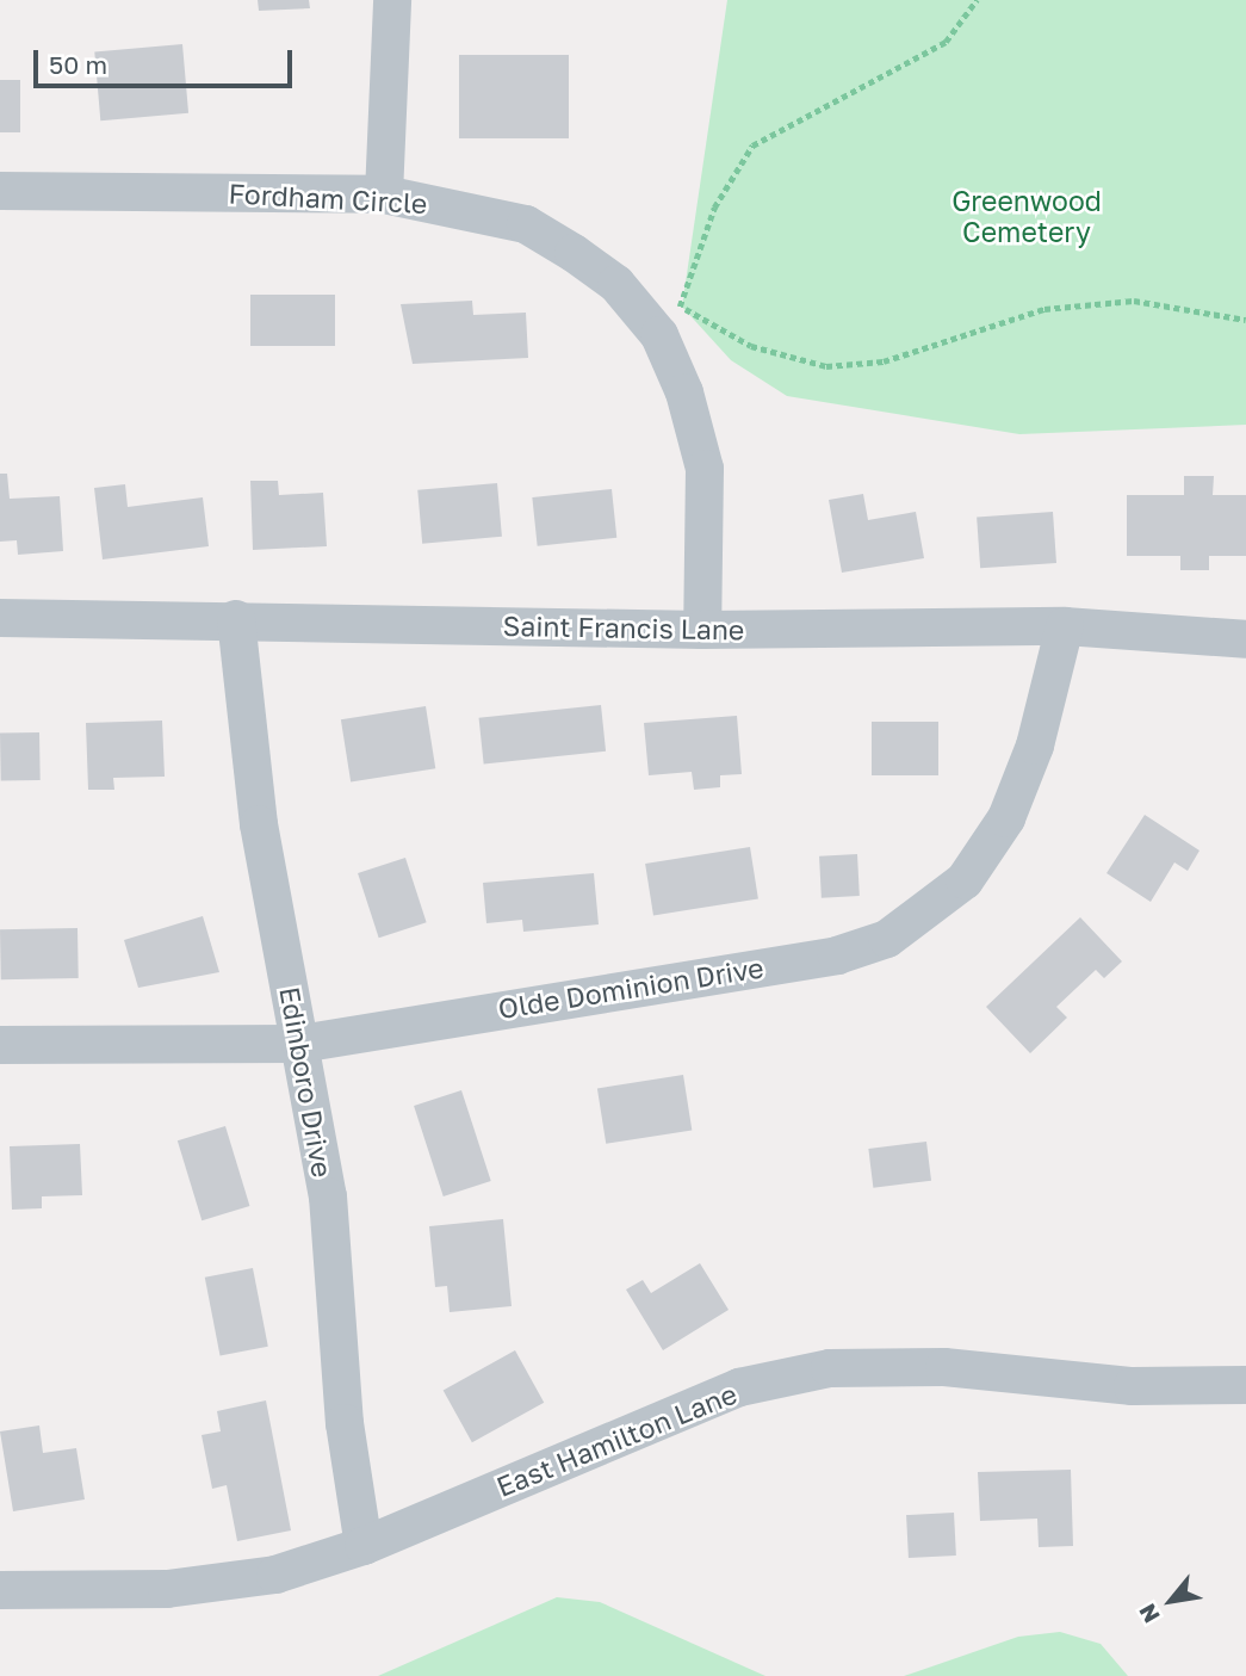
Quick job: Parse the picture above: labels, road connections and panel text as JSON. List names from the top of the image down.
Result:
{
  "streets": {
    "street": [
      "Fordham Circle",
      "Saint Francis Lane",
      "Olde Dominion Drive",
      "Edinboro Drive",
      "East Hamilton Lane"
    ]
  },
  "crossings": [
    ["Fordham Circle", "Saint Francis Lane"],
    ["Saint Francis Lane", "Olde Dominion Drive"],
    ["Saint Francis Lane", "Edinboro Drive"],
    ["Olde Dominion Drive", "Edinboro Drive"],
    ["Edinboro Drive", "East Hamilton Lane"]
  ],
  "parks": ["Greenwood Cemetery"],
  "scale_bar": "50 m",
  "north": "bottom left"
}
